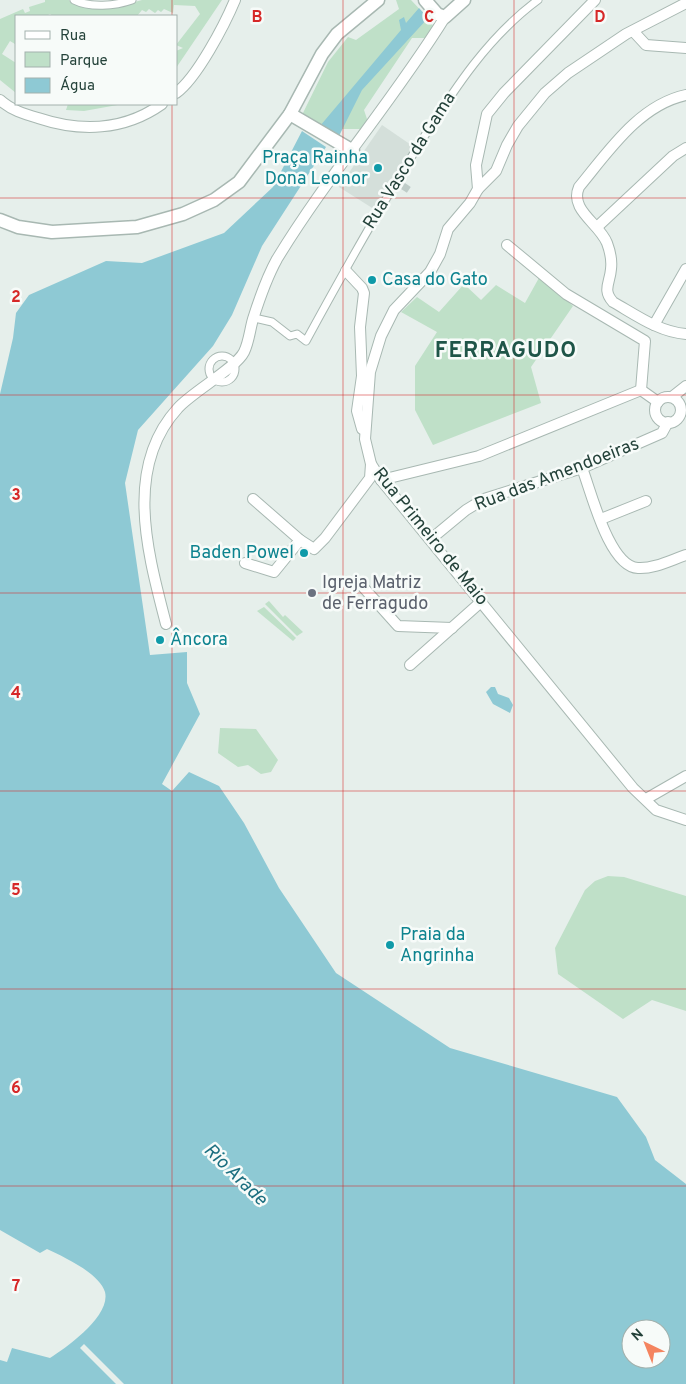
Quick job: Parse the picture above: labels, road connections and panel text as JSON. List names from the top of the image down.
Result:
{
  "streets": {
    "street": ["Rua Vasco da Gama", "Rua das Amendoeiras", "Rua Primeiro de Maio"]
  },
  "crossings": [
    ["Rua das Amendoeiras", "Rua Primeiro de Maio"]
  ],
  "districts": ["FERRAGUDO"],
  "water": ["Rio Arade"],
  "places": [
    "Praça Rainha Dona Leonor",
    "Casa do Gato",
    "Baden Powel",
    "Igreja Matriz de Ferragudo",
    "Âncora",
    "Praia da Angrinha"
  ],
  "legend": ["Rua", "Parque", "Água"],
  "north": "top left",
  "grid": {
    "columns": ["B", "C", "D"],
    "rows": [
      "2",
      "3",
      "4",
      "5",
      "6",
      "7"
    ]
  }
}
